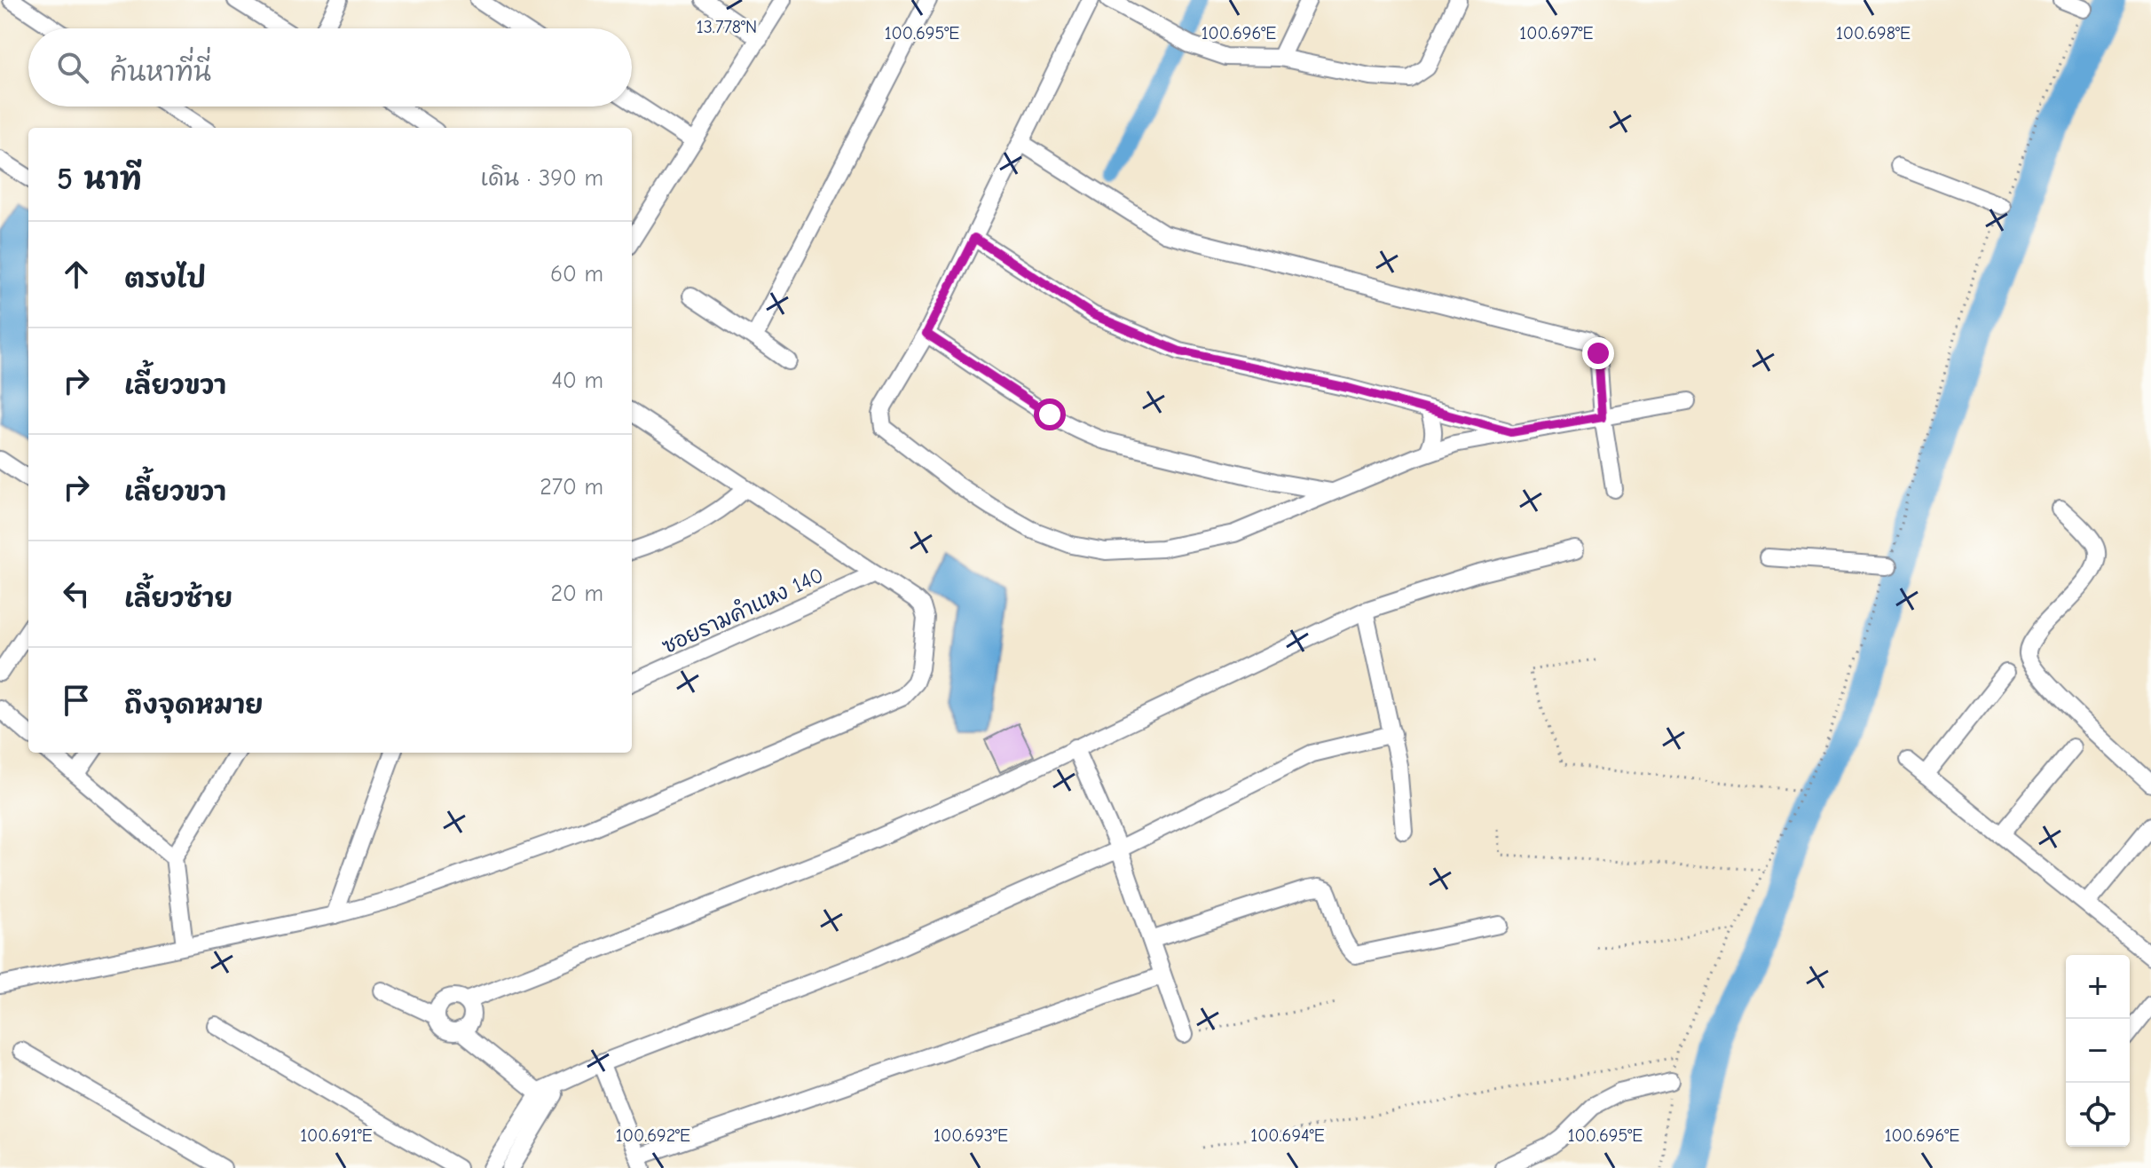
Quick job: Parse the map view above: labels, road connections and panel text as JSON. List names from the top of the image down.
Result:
{
  "streets": {
    "street": ["ซอยรามคำแหง 140"]
  },
  "page": {
    "search": "ค้นหาที่นี่",
    "heading": ["5 นาที", "เดิน · 390 m"],
    "list": [
      ["ตรงไป", "60 m"],
      ["เลี้ยวขวา", "40 m"],
      ["เลี้ยวขวา", "270 m"],
      ["เลี้ยวซ้าย", "20 m"],
      "ถึงจุดหมาย"
    ],
    "map_buttons": ["+", "−"]
  },
  "coordinates": [
    "13.778°N",
    "100.695°E",
    "100.696°E",
    "100.697°E",
    "100.698°E",
    "100.691°E",
    "100.692°E",
    "100.693°E",
    "100.694°E"
  ]
}
